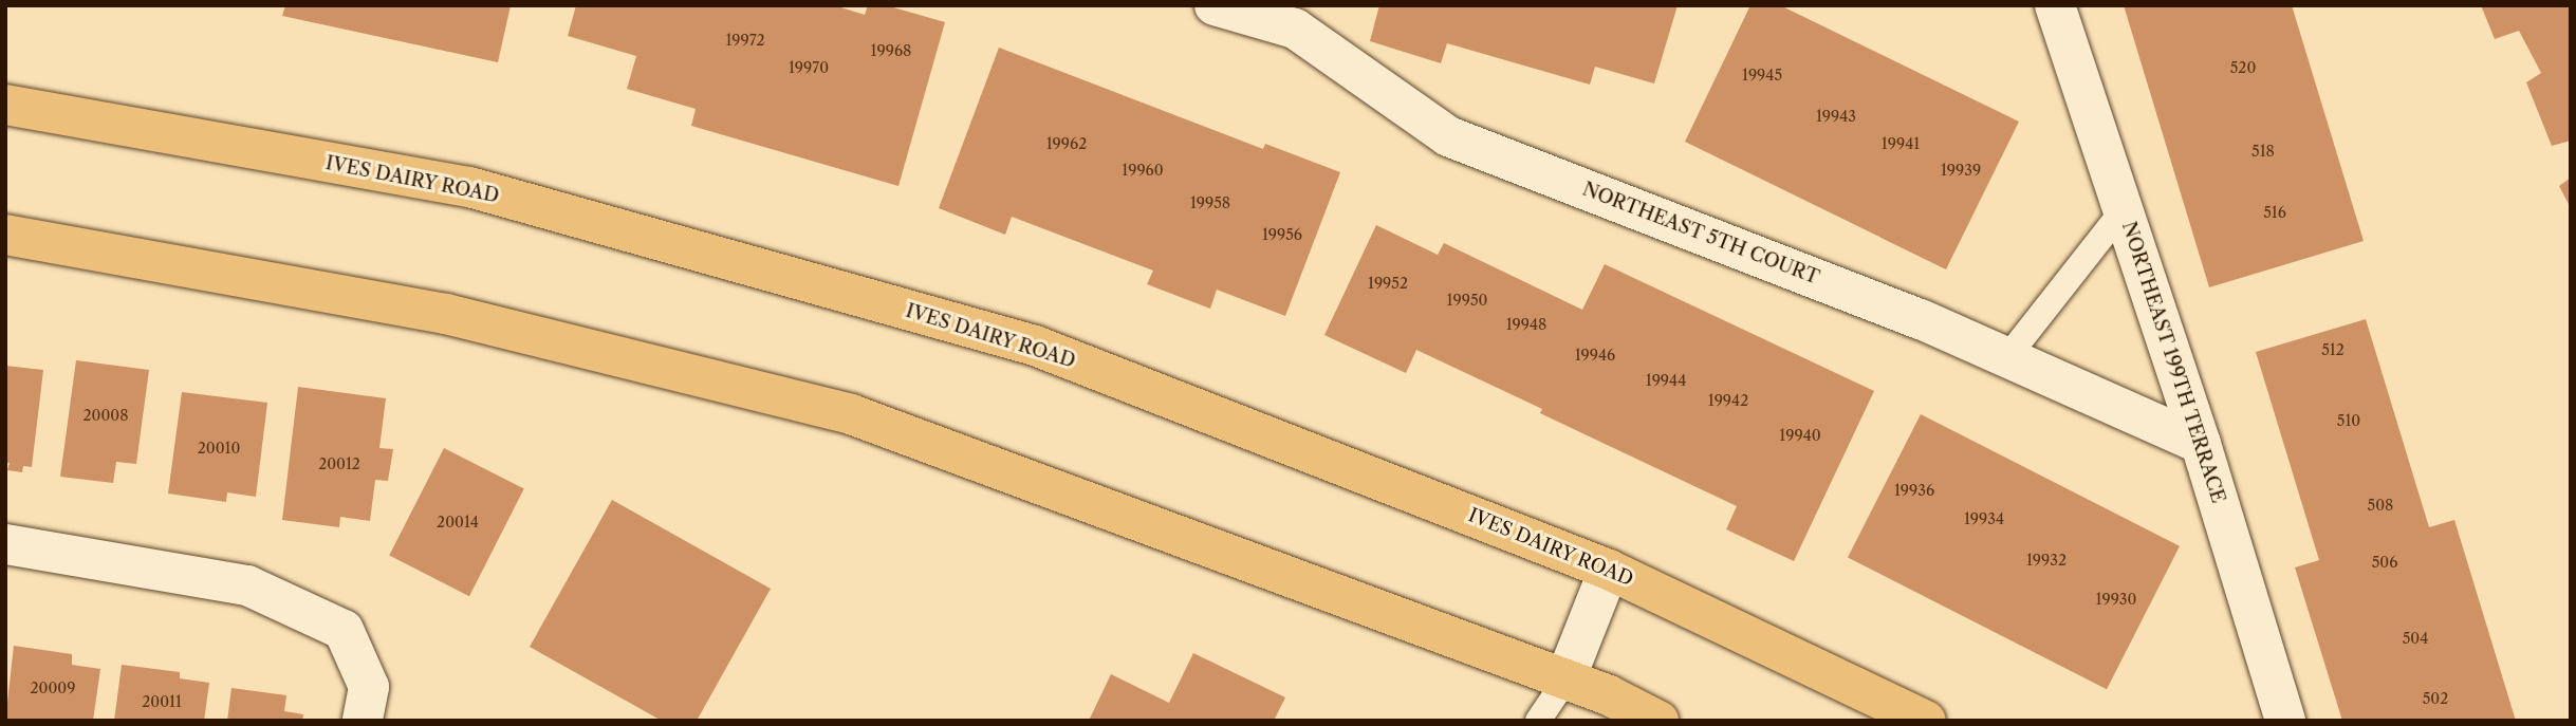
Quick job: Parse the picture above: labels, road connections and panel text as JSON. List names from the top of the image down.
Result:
{
  "streets": {
    "main road": ["IVES DAIRY ROAD"],
    "street": ["NORTHEAST 5TH COURT", "NORTHEAST 199TH TERRACE"]
  },
  "crossings": [
    ["NORTHEAST 5TH COURT", "NORTHEAST 199TH TERRACE"]
  ],
  "house_numbers": [
    "19972",
    "19968",
    "19970",
    "520",
    "19945",
    "19943",
    "19962",
    "19941",
    "518",
    "19960",
    "19939",
    "19958",
    "516",
    "19956",
    "19952",
    "19950",
    "19948",
    "512",
    "19946",
    "19944",
    "19942",
    "20008",
    "510",
    "19940",
    "20010",
    "20012",
    "19936",
    "508",
    "19934",
    "20014",
    "19932",
    "506",
    "19930",
    "504",
    "20009",
    "502",
    "20011"
  ]
}
